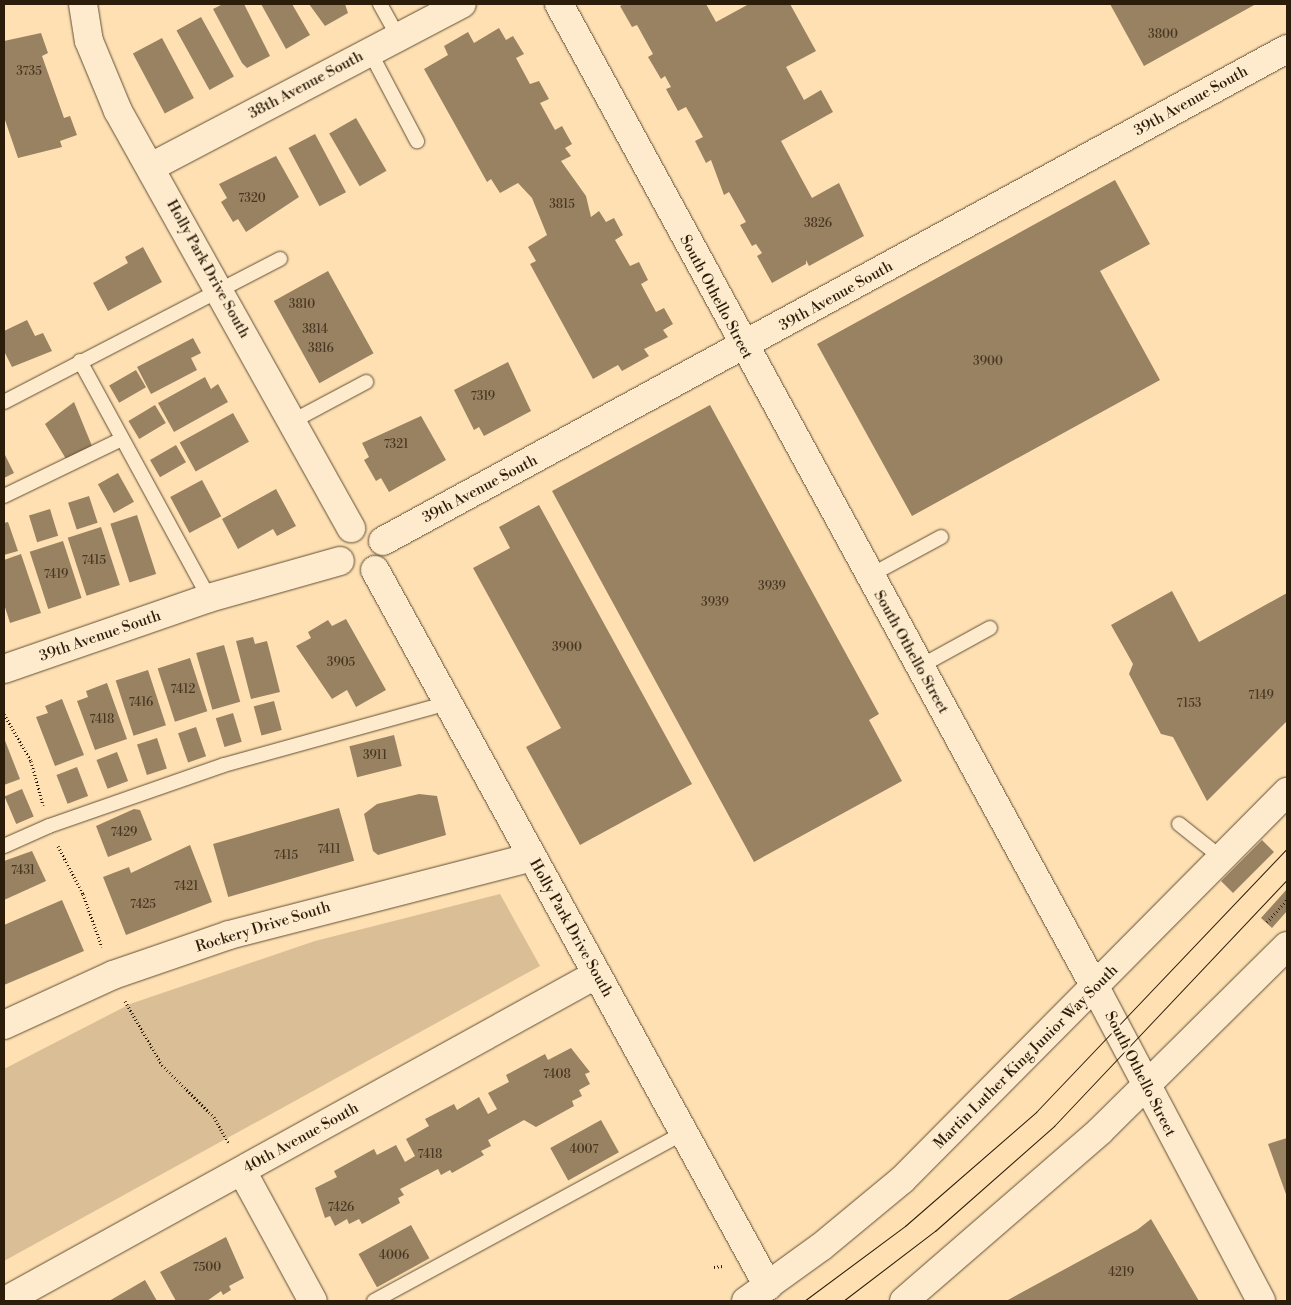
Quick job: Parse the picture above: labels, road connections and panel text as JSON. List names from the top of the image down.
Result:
{
  "streets": {
    "street": [
      "38th Avenue South",
      "39th Avenue South",
      "Holly Park Drive South",
      "South Othello Street",
      "Rockery Drive South",
      "Martin Luther King Junior Way South",
      "40th Avenue South"
    ]
  },
  "crossings": [
    ["38th Avenue South", "Holly Park Drive South"],
    ["39th Avenue South", "Holly Park Drive South"],
    ["39th Avenue South", "South Othello Street"],
    ["Holly Park Drive South", "Rockery Drive South"],
    ["Holly Park Drive South", "Martin Luther King Junior Way South"],
    ["Holly Park Drive South", "40th Avenue South"],
    ["South Othello Street", "Martin Luther King Junior Way South"]
  ],
  "house_numbers": [
    "3800",
    "3735",
    "7320",
    "3815",
    "3826",
    "3810",
    "3814",
    "3816",
    "3900",
    "7319",
    "7321",
    "7415",
    "7419",
    "3939",
    "3939",
    "3900",
    "3905",
    "7412",
    "7149",
    "7416",
    "7153",
    "7418",
    "3911",
    "7429",
    "7411",
    "7415",
    "7431",
    "7421",
    "7425",
    "7408",
    "4007",
    "7418",
    "7426",
    "4006",
    "7500",
    "4219"
  ]
}
